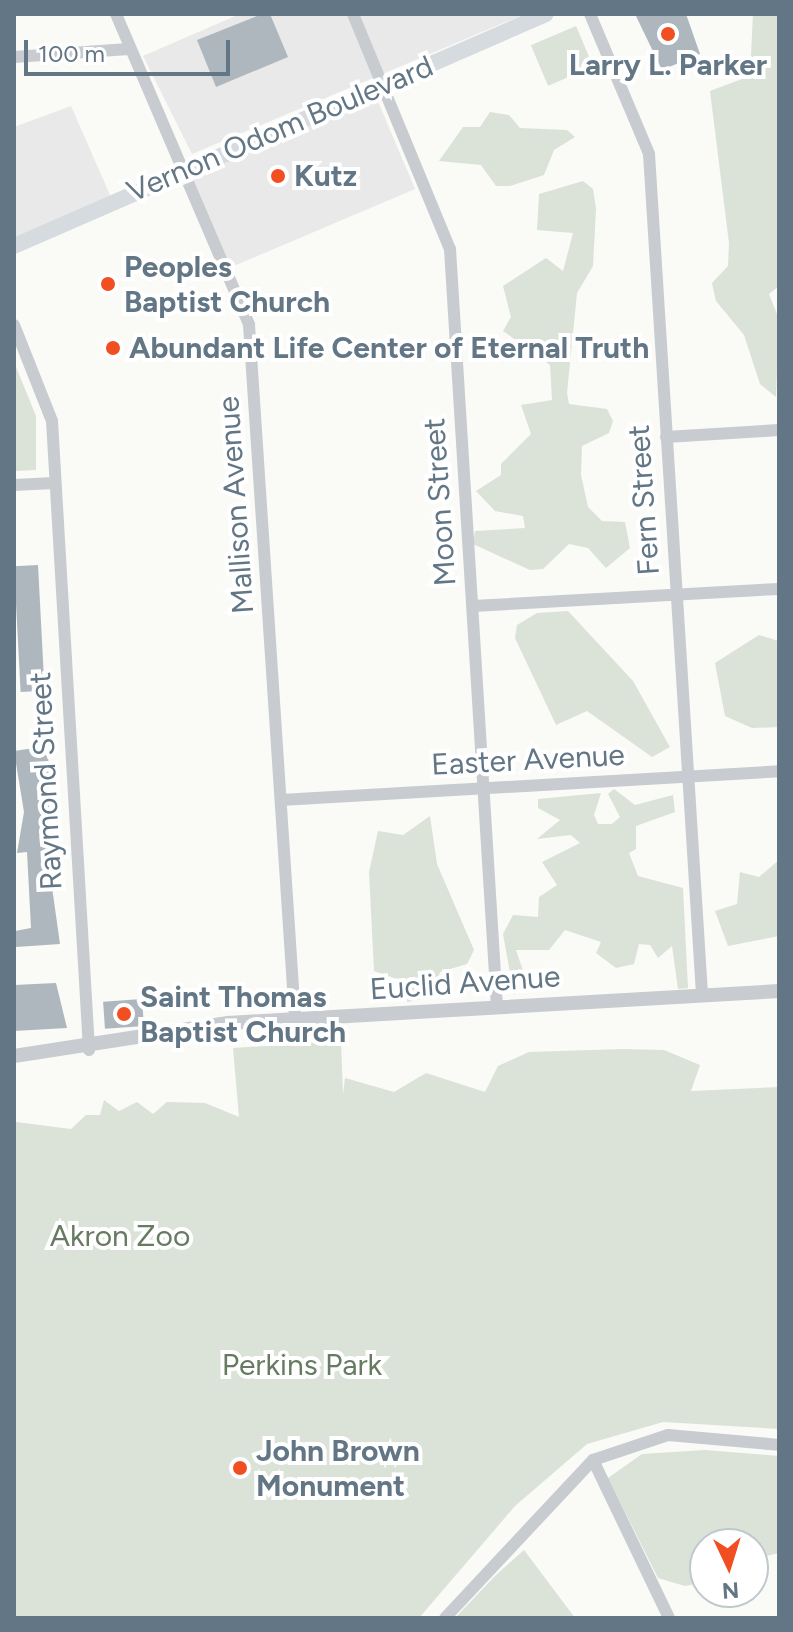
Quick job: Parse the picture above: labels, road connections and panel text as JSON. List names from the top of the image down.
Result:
{
  "streets": {
    "main road": ["Vernon Odom Boulevard"],
    "street": [
      "Fern Street",
      "Moon Street",
      "Mallison Avenue",
      "Easter Avenue",
      "Raymond Street",
      "Euclid Avenue"
    ]
  },
  "crossings": [
    ["Vernon Odom Boulevard", "Moon Street"],
    ["Vernon Odom Boulevard", "Mallison Avenue"],
    ["Fern Street", "Easter Avenue"],
    ["Fern Street", "Euclid Avenue"],
    ["Moon Street", "Easter Avenue"],
    ["Moon Street", "Euclid Avenue"],
    ["Mallison Avenue", "Easter Avenue"],
    ["Mallison Avenue", "Euclid Avenue"],
    ["Raymond Street", "Euclid Avenue"]
  ],
  "parks": ["Akron Zoo", "Perkins Park"],
  "places": [
    "Larry L. Parker",
    "Kutz",
    "Peoples Baptist Church",
    "Abundant Life Center of Eternal Truth",
    "Saint Thomas Baptist Church",
    "John Brown Monument"
  ],
  "scale_bar": "100 m",
  "north": "bottom"
}
